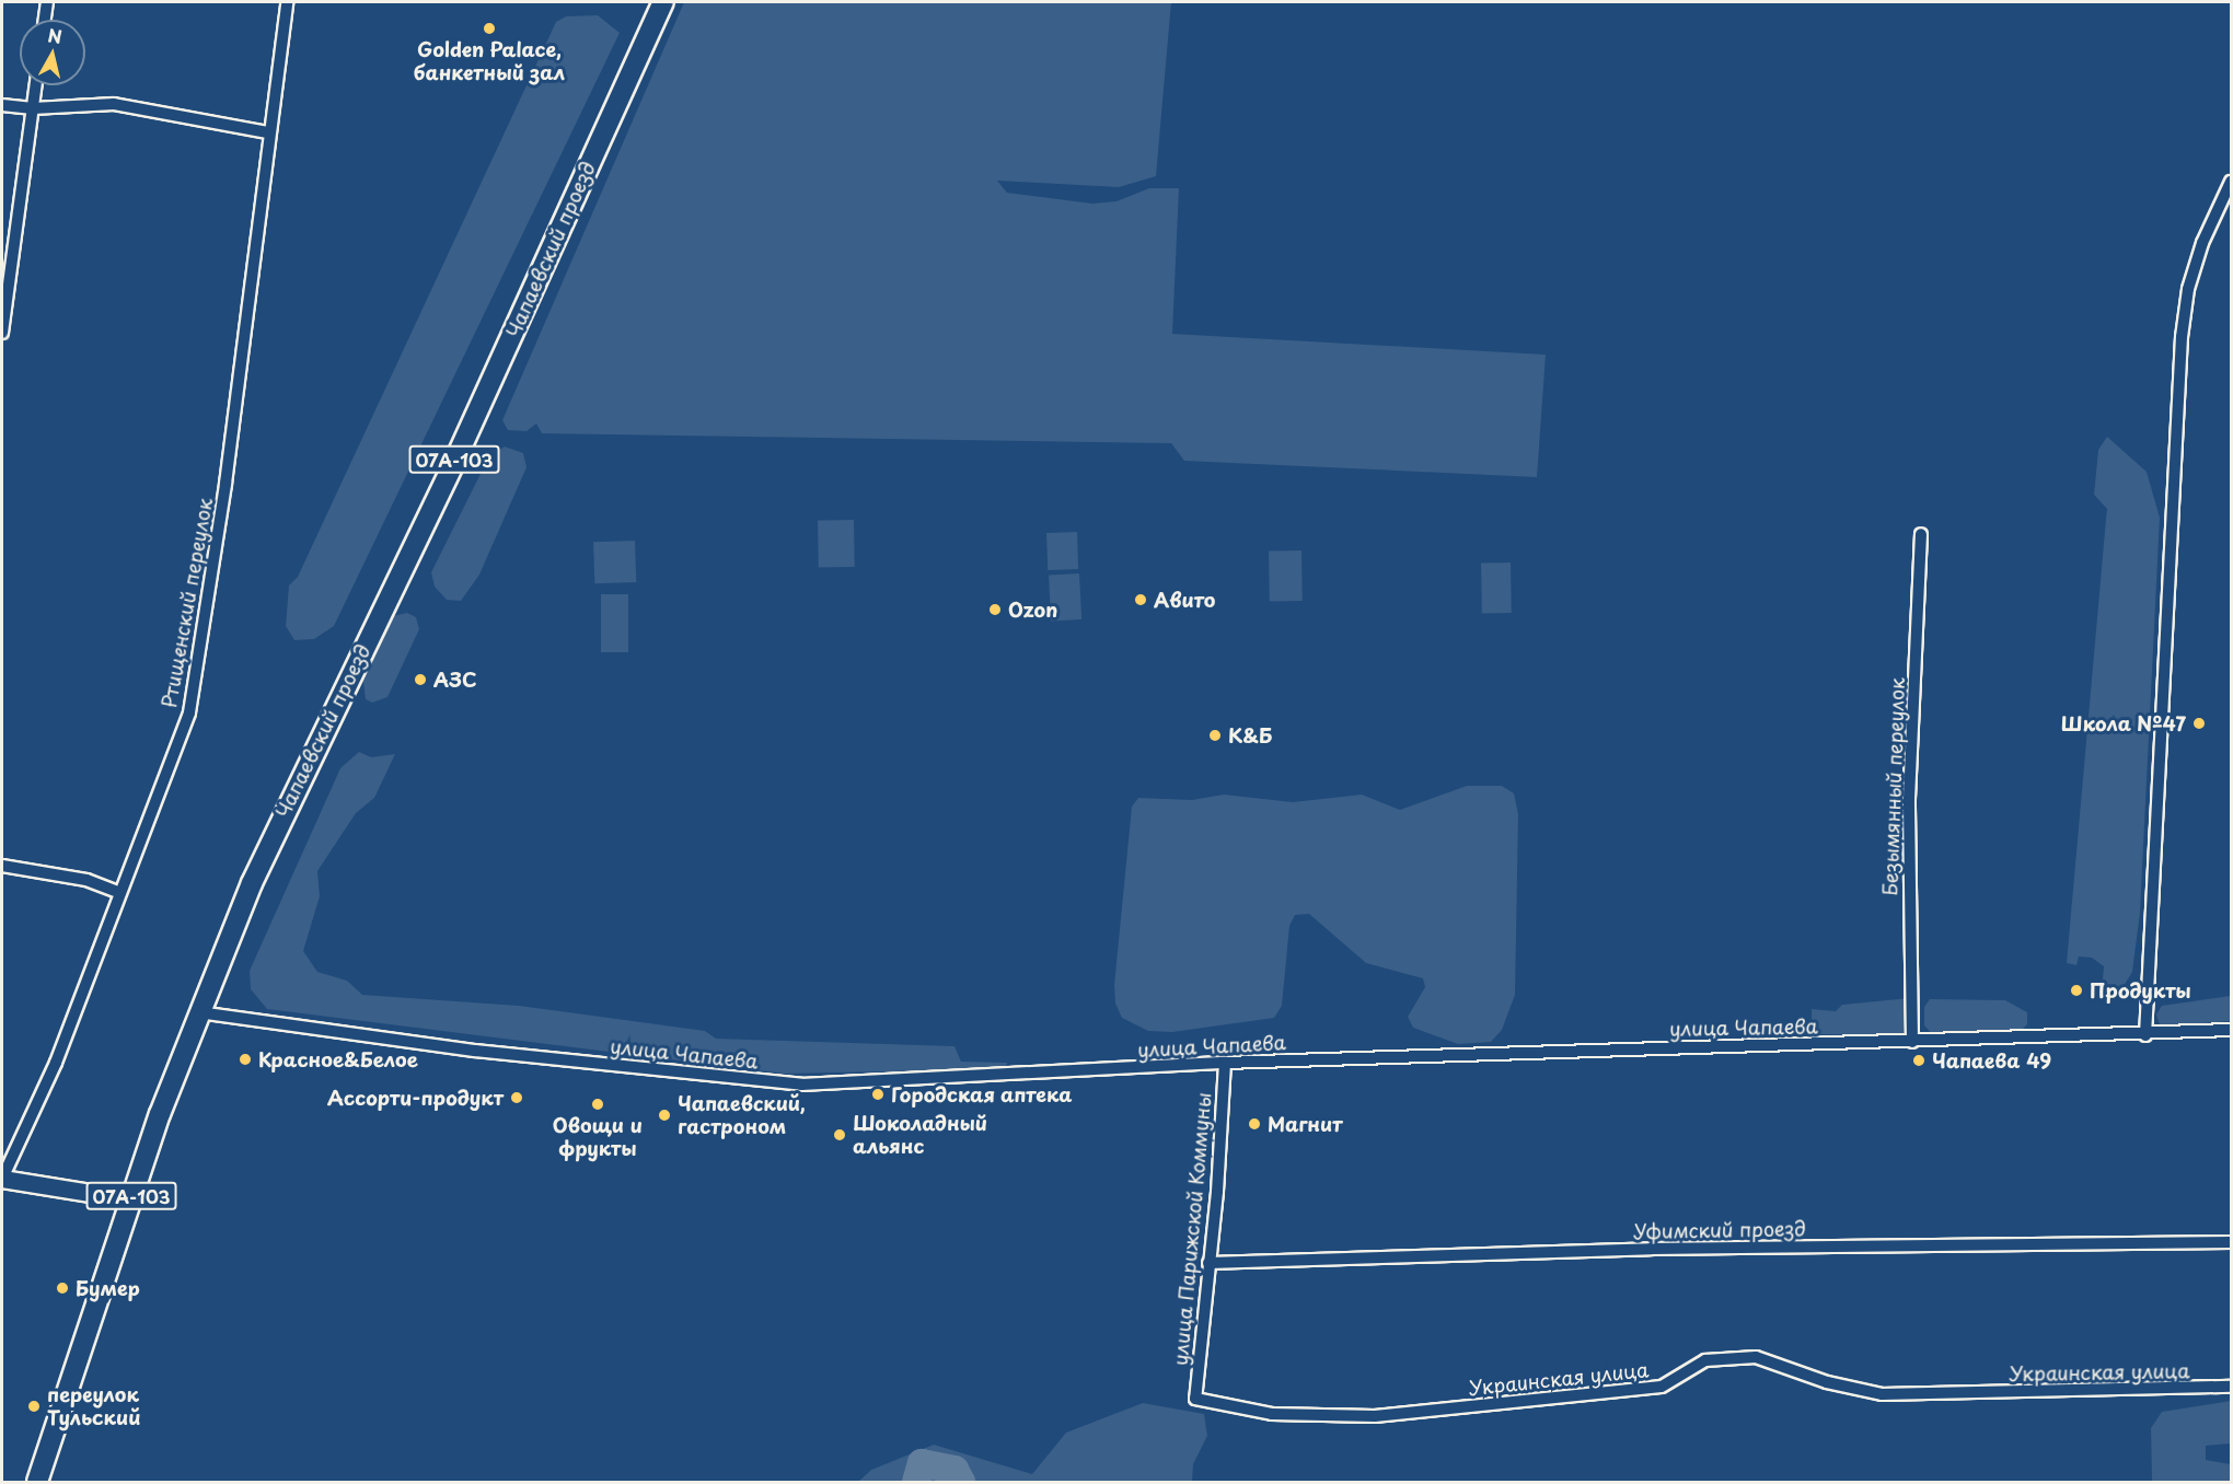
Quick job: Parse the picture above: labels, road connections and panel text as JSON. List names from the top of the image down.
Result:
{
  "streets": {
    "main road": ["Чапаевский проезд", "07А-103"],
    "street": [
      "Ртищенский переулок",
      "Безымянный переулок",
      "улица Чапаева",
      "улица Парижской Коммуны",
      "Уфимский проезд",
      "Украинская улица"
    ]
  },
  "crossings": [
    ["Чапаевский проезд", "улица Чапаева"],
    ["Безымянный переулок", "улица Чапаева"],
    ["улица Чапаева", "улица Парижской Коммуны"],
    ["улица Парижской Коммуны", "Уфимский проезд"],
    ["улица Парижской Коммуны", "Украинская улица"]
  ],
  "places": [
    "Golden Palace, банкетный зал",
    "Авито",
    "Ozon",
    "АЗС",
    "Школа №47",
    "К&Б",
    "Продукты",
    "Красное&Белое",
    "Чапаева 49",
    "Городская аптека",
    "Ассорти-продукт",
    "Овощи и фрукты",
    "Чапаевский, гастроном",
    "Магнит",
    "Шоколадный альянс",
    "Бумер",
    "переулок Тульский"
  ],
  "north": "top"
}
